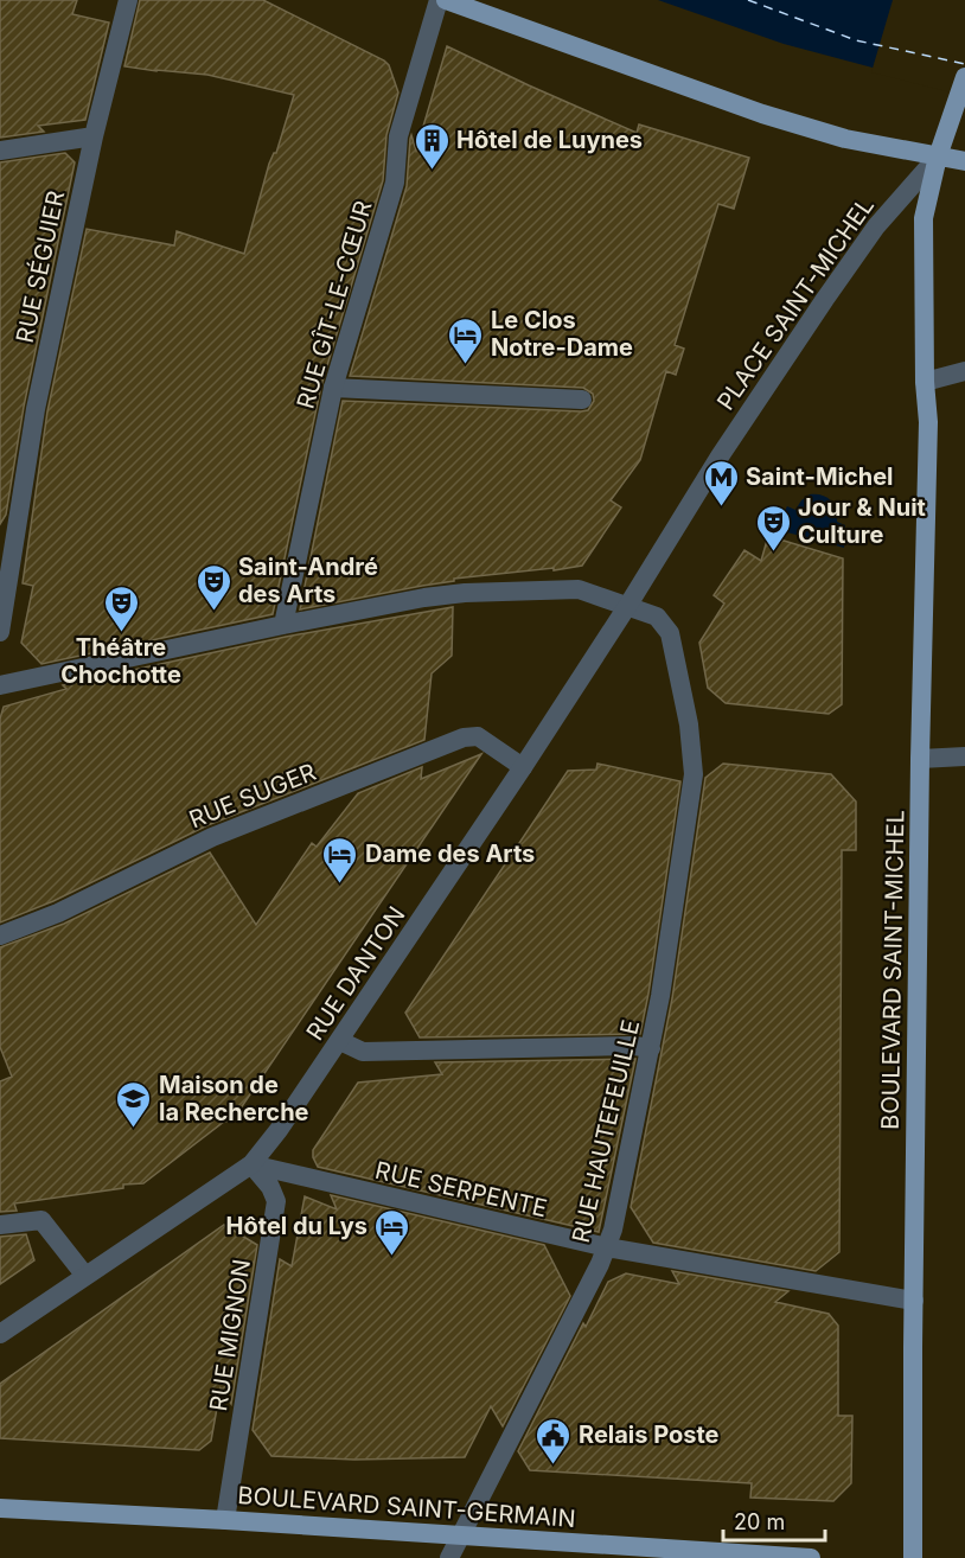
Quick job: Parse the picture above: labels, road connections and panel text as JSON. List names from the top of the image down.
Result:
{
  "streets": {
    "main road": ["BOULEVARD SAINT-MICHEL", "BOULEVARD SAINT-GERMAIN"],
    "street": [
      "RUE SÉGUIER",
      "PLACE SAINT-MICHEL",
      "RUE GÎT-LE-CŒUR",
      "RUE SUGER",
      "RUE DANTON",
      "RUE HAUTEFEUILLE",
      "RUE SERPENTE",
      "RUE MIGNON"
    ]
  },
  "crossings": [
    ["PLACE SAINT-MICHEL", "RUE SUGER"],
    ["PLACE SAINT-MICHEL", "RUE DANTON"],
    ["PLACE SAINT-MICHEL", "RUE HAUTEFEUILLE"],
    ["RUE GÎT-LE-CŒUR", "RUE HAUTEFEUILLE"],
    ["RUE SUGER", "RUE DANTON"],
    ["BOULEVARD SAINT-MICHEL", "RUE SERPENTE"],
    ["RUE DANTON", "RUE SERPENTE"],
    ["RUE DANTON", "RUE MIGNON"],
    ["RUE HAUTEFEUILLE", "RUE SERPENTE"],
    ["RUE HAUTEFEUILLE", "BOULEVARD SAINT-GERMAIN"],
    ["RUE SERPENTE", "RUE MIGNON"],
    ["RUE MIGNON", "BOULEVARD SAINT-GERMAIN"]
  ],
  "places": {
    "building": ["Hôtel de Luynes"],
    "hotel": ["Le Clos Notre-Dame", "Dame des Arts", "Hôtel du Lys"],
    "metro station": ["Saint-Michel"],
    "theatre": ["Jour & Nuit Culture", "Saint-André des Arts", "Théâtre Chochotte"],
    "school or university": ["Maison de la Recherche"],
    "public building": ["Relais Poste"]
  },
  "scale_bar": "20 m"
}
